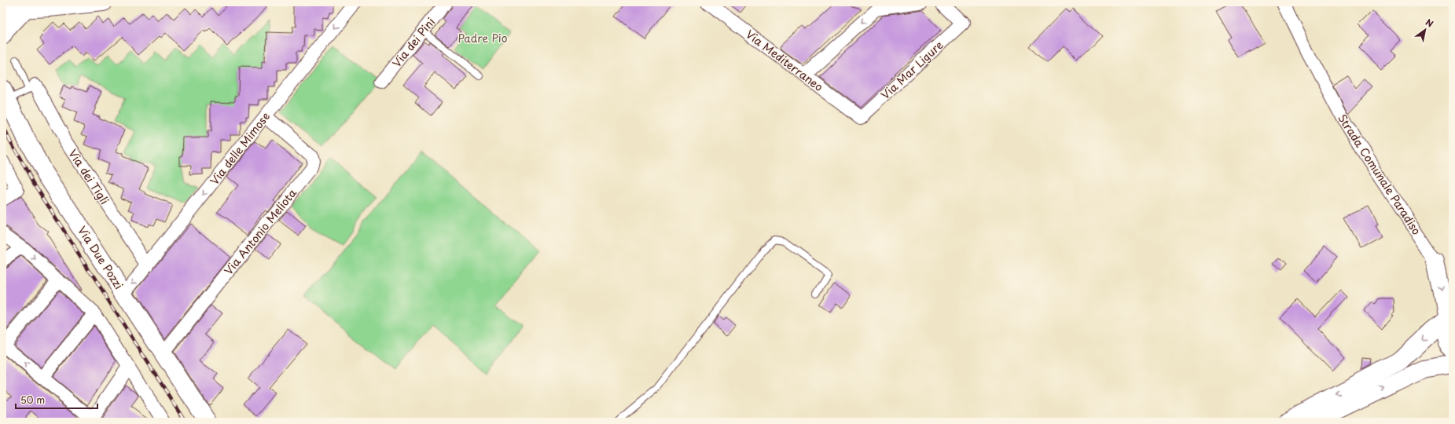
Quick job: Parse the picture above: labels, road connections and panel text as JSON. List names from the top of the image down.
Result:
{
  "streets": {
    "street": [
      "Via dei Pini",
      "Via Mediterraneo",
      "Via Mar Ligure",
      "Via delle Mimose",
      "Strada Comunale Paradiso",
      "Via dei Tigli",
      "Via Antonio Meliota",
      "Via Due Pozzi"
    ]
  },
  "crossings": [
    ["Via Mediterraneo", "Via Mar Ligure"],
    ["Via delle Mimose", "Via dei Tigli"],
    ["Via delle Mimose", "Via Antonio Meliota"],
    ["Via delle Mimose", "Via Due Pozzi"],
    ["Via Antonio Meliota", "Via Due Pozzi"]
  ],
  "one_way": ["Via delle Mimose"],
  "parks": ["Padre Pio"],
  "scale_bar": "50 m",
  "north": "top right"
}
